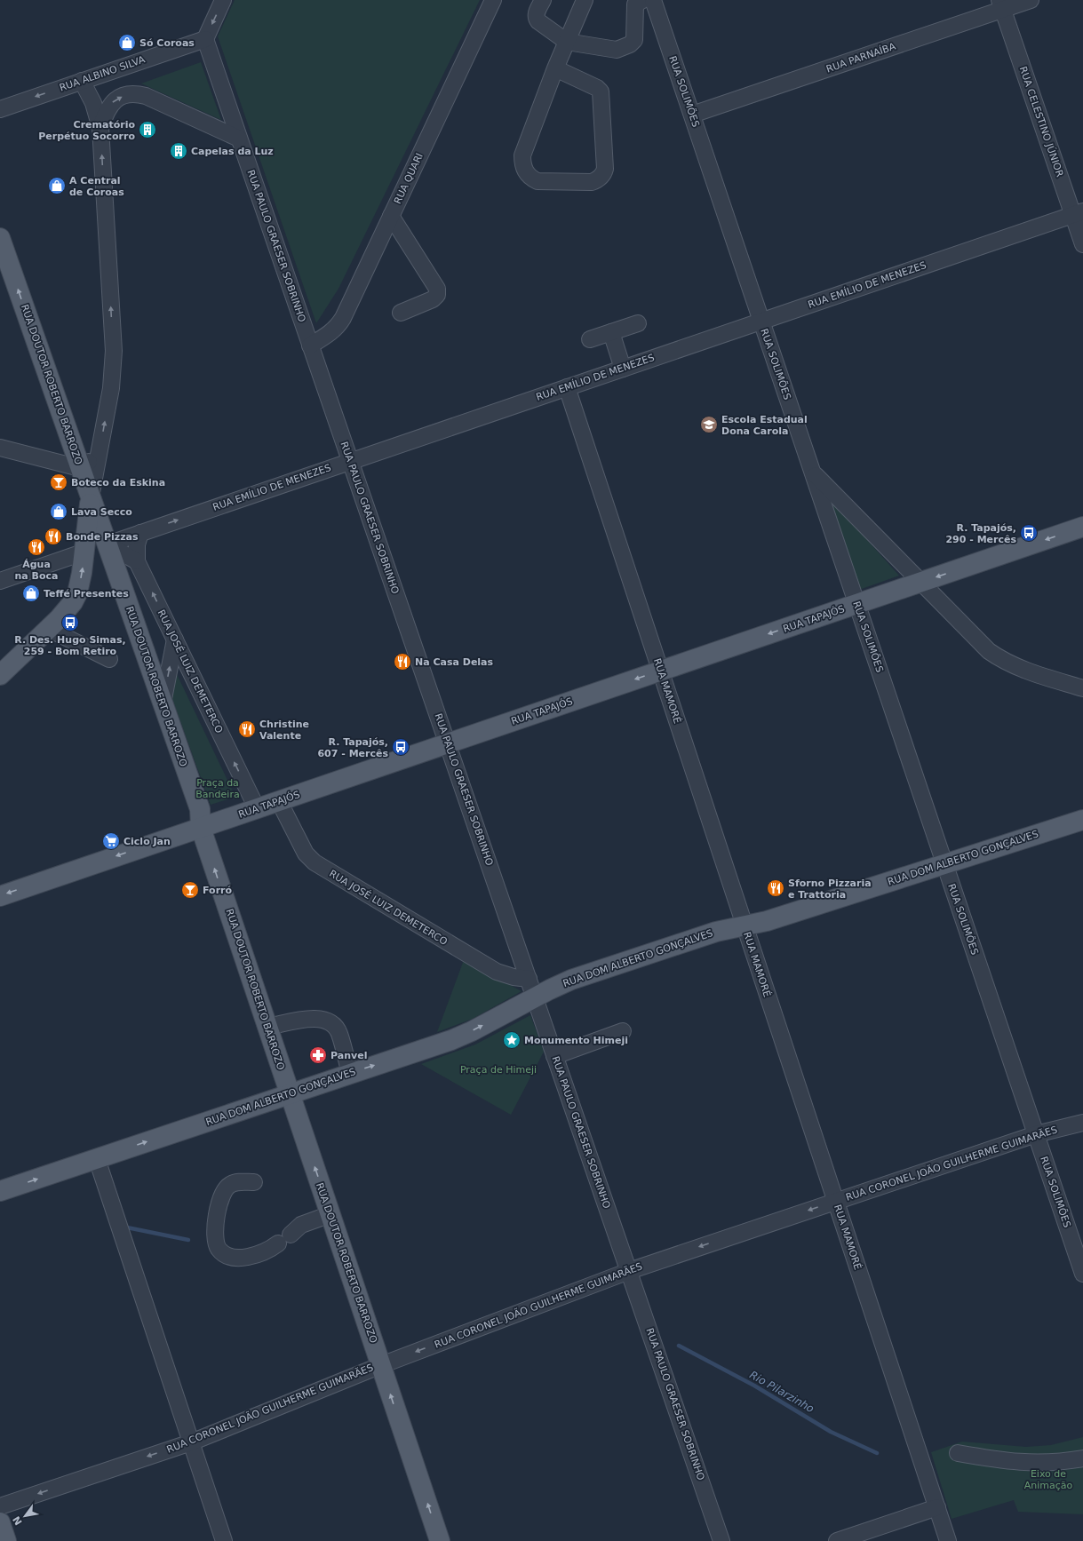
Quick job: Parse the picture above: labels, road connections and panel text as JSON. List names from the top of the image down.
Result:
{
  "streets": {
    "main road": ["RUA DOUTOR ROBERTO BARROZO", "RUA TAPAJÓS", "RUA DOM ALBERTO GONÇALVES"],
    "street": [
      "RUA PARNAÍBA",
      "RUA ALBINO SILVA",
      "RUA SOLIMÕES",
      "RUA CELESTINO JÚNIOR",
      "RUA QUARI",
      "RUA PAULO GRAESER SOBRINHO",
      "RUA EMÍLIO DE MENEZES",
      "RUA JOSÉ LUIZ DEMETERCO",
      "RUA MAMORÉ",
      "RUA CORONEL JOÃO GUILHERME GUIMARÃES"
    ]
  },
  "crossings": [
    ["RUA PARNAÍBA", "RUA SOLIMÕES"],
    ["RUA PARNAÍBA", "RUA CELESTINO JÚNIOR"],
    ["RUA ALBINO SILVA", "RUA PAULO GRAESER SOBRINHO"],
    ["RUA SOLIMÕES", "RUA EMÍLIO DE MENEZES"],
    ["RUA SOLIMÕES", "RUA TAPAJÓS"],
    ["RUA SOLIMÕES", "RUA DOM ALBERTO GONÇALVES"],
    ["RUA SOLIMÕES", "RUA CORONEL JOÃO GUILHERME GUIMARÃES"],
    ["RUA CELESTINO JÚNIOR", "RUA EMÍLIO DE MENEZES"],
    ["RUA QUARI", "RUA PAULO GRAESER SOBRINHO"],
    ["RUA PAULO GRAESER SOBRINHO", "RUA EMÍLIO DE MENEZES"],
    ["RUA PAULO GRAESER SOBRINHO", "RUA TAPAJÓS"],
    ["RUA PAULO GRAESER SOBRINHO", "RUA JOSÉ LUIZ DEMETERCO"],
    ["RUA PAULO GRAESER SOBRINHO", "RUA DOM ALBERTO GONÇALVES"],
    ["RUA PAULO GRAESER SOBRINHO", "RUA CORONEL JOÃO GUILHERME GUIMARÃES"],
    ["RUA EMÍLIO DE MENEZES", "RUA DOUTOR ROBERTO BARROZO"],
    ["RUA EMÍLIO DE MENEZES", "RUA JOSÉ LUIZ DEMETERCO"],
    ["RUA EMÍLIO DE MENEZES", "RUA MAMORÉ"],
    ["RUA DOUTOR ROBERTO BARROZO", "RUA TAPAJÓS"],
    ["RUA DOUTOR ROBERTO BARROZO", "RUA DOM ALBERTO GONÇALVES"],
    ["RUA DOUTOR ROBERTO BARROZO", "RUA CORONEL JOÃO GUILHERME GUIMARÃES"],
    ["RUA TAPAJÓS", "RUA JOSÉ LUIZ DEMETERCO"],
    ["RUA TAPAJÓS", "RUA MAMORÉ"],
    ["RUA MAMORÉ", "RUA DOM ALBERTO GONÇALVES"],
    ["RUA MAMORÉ", "RUA CORONEL JOÃO GUILHERME GUIMARÃES"]
  ],
  "one_way": [
    "RUA ALBINO SILVA",
    "RUA DOUTOR ROBERTO BARROZO",
    "RUA TAPAJÓS",
    "RUA JOSÉ LUIZ DEMETERCO",
    "RUA DOM ALBERTO GONÇALVES",
    "RUA CORONEL JOÃO GUILHERME GUIMARÃES"
  ],
  "water": ["Rio Pilarzinho"],
  "parks": ["Praça da Bandeira", "Praça de Himeji", "Eixo de Animação"],
  "places": {
    "shop": [
      "Só Coroas",
      "A Central de Coroas",
      "Lava Secco",
      "Teffé Presentes"
    ],
    "building": ["Crematório Perpétuo Socorro", "Capelas da Luz"],
    "school or university": ["Escola Estadual Dona Carola"],
    "bar": ["Boteco da Eskina", "Forró"],
    "bus stop": ["R. Tapajós, 290 - Mercês", "R. Des. Hugo Simas, 259 - Bom Retiro", "R. Tapajós, 607 - Mercês"],
    "restaurant": [
      "Bonde Pizzas",
      "Água na Boca",
      "Na Casa Delas",
      "Christine Valente",
      "Sforno Pizzaria e Trattoria"
    ],
    "supermarket": ["Ciclo Jan"],
    "place": ["Monumento Himeji"],
    "pharmacy": ["Panvel"]
  },
  "north": "bottom left"
}
